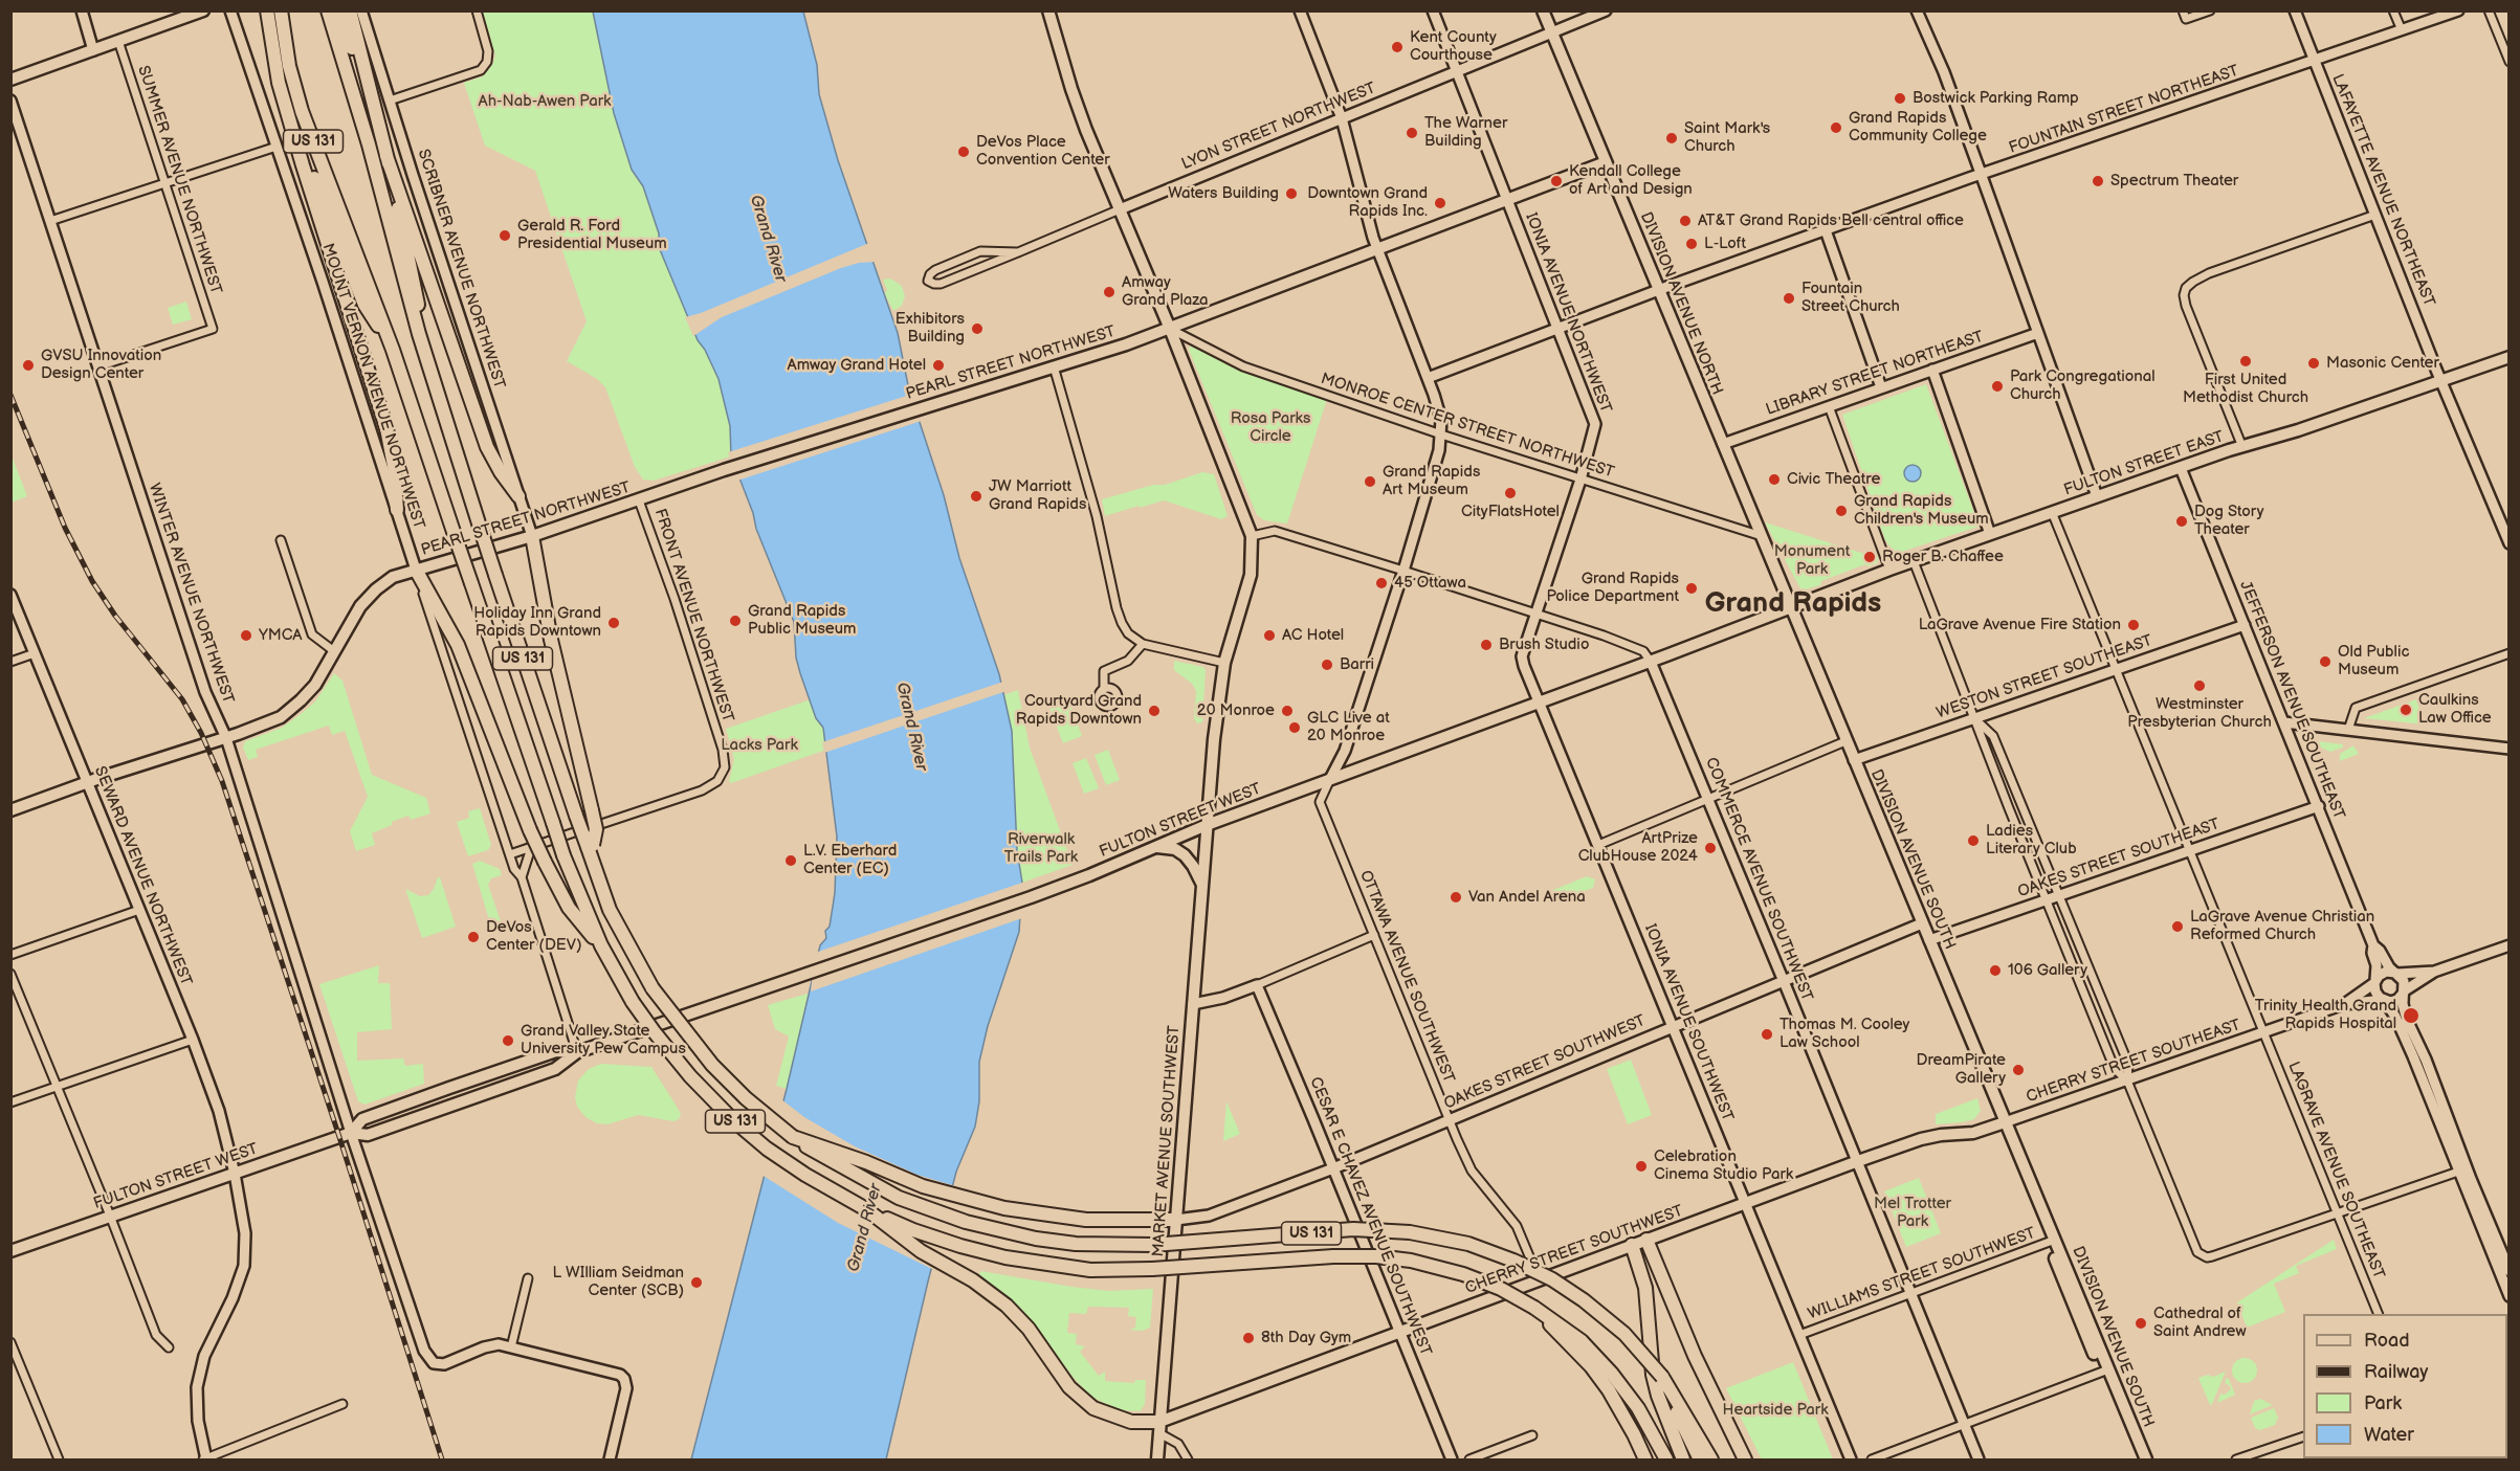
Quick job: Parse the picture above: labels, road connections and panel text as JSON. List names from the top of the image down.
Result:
{
  "streets": {
    "highway": ["US 131"],
    "main road": [
      "DIVISION AVENUE NORTH",
      "PEARL STREET NORTHWEST",
      "FULTON STREET EAST",
      "FULTON STREET WEST",
      "DIVISION AVENUE SOUTH",
      "MARKET AVENUE SOUTHWEST",
      "CHERRY STREET SOUTHWEST"
    ],
    "street": [
      "FOUNTAIN STREET NORTHEAST",
      "LYON STREET NORTHWEST",
      "SUMMER AVENUE NORTHWEST",
      "LAFAYETTE AVENUE NORTHEAST",
      "SCRIBNER AVENUE NORTHWEST",
      "IONIA AVENUE NORTHWEST",
      "LIBRARY STREET NORTHEAST",
      "MOUNT VERNON AVENUE NORTHWEST",
      "MONROE CENTER STREET NORTHWEST",
      "WINTER AVENUE NORTHWEST",
      "FRONT AVENUE NORTHWEST",
      "WESTON STREET SOUTHEAST",
      "JEFFERSON AVENUE SOUTHEAST",
      "OAKES STREET SOUTHEAST",
      "SEWARD AVENUE NORTHWEST",
      "COMMERCE AVENUE SOUTHWEST",
      "OTTAWA AVENUE SOUTHWEST",
      "IONIA AVENUE SOUTHWEST",
      "CHERRY STREET SOUTHEAST",
      "OAKES STREET SOUTHWEST",
      "LAGRAVE AVENUE SOUTHEAST",
      "CESAR E CHAVEZ AVENUE SOUTHWEST",
      "WILLIAMS STREET SOUTHWEST"
    ]
  },
  "crossings": [
    ["FOUNTAIN STREET NORTHEAST", "LAFAYETTE AVENUE NORTHEAST"],
    ["FOUNTAIN STREET NORTHEAST", "DIVISION AVENUE NORTH"],
    ["FOUNTAIN STREET NORTHEAST", "IONIA AVENUE NORTHWEST"],
    ["LYON STREET NORTHWEST", "DIVISION AVENUE NORTH"],
    ["LYON STREET NORTHWEST", "IONIA AVENUE NORTHWEST"],
    ["SUMMER AVENUE NORTHWEST", "WINTER AVENUE NORTHWEST"],
    ["LAFAYETTE AVENUE NORTHEAST", "FULTON STREET EAST"],
    ["SCRIBNER AVENUE NORTHWEST", "PEARL STREET NORTHWEST"],
    ["DIVISION AVENUE NORTH", "PEARL STREET NORTHWEST"],
    ["DIVISION AVENUE NORTH", "LIBRARY STREET NORTHEAST"],
    ["DIVISION AVENUE NORTH", "MONROE CENTER STREET NORTHWEST"],
    ["DIVISION AVENUE NORTH", "FULTON STREET EAST"],
    ["DIVISION AVENUE NORTH", "FULTON STREET WEST"],
    ["DIVISION AVENUE NORTH", "DIVISION AVENUE SOUTH"],
    ["IONIA AVENUE NORTHWEST", "PEARL STREET NORTHWEST"],
    ["IONIA AVENUE NORTHWEST", "MONROE CENTER STREET NORTHWEST"],
    ["IONIA AVENUE NORTHWEST", "FULTON STREET WEST"],
    ["IONIA AVENUE NORTHWEST", "IONIA AVENUE SOUTHWEST"],
    ["PEARL STREET NORTHWEST", "MOUNT VERNON AVENUE NORTHWEST"],
    ["PEARL STREET NORTHWEST", "MONROE CENTER STREET NORTHWEST"],
    ["PEARL STREET NORTHWEST", "WINTER AVENUE NORTHWEST"],
    ["PEARL STREET NORTHWEST", "FRONT AVENUE NORTHWEST"],
    ["PEARL STREET NORTHWEST", "SEWARD AVENUE NORTHWEST"],
    ["MOUNT VERNON AVENUE NORTHWEST", "FRONT AVENUE NORTHWEST"],
    ["MOUNT VERNON AVENUE NORTHWEST", "FULTON STREET WEST"],
    ["FULTON STREET EAST", "JEFFERSON AVENUE SOUTHEAST"],
    ["FULTON STREET EAST", "FULTON STREET WEST"],
    ["FULTON STREET EAST", "DIVISION AVENUE SOUTH"],
    ["FULTON STREET EAST", "LAGRAVE AVENUE SOUTHEAST"],
    ["WINTER AVENUE NORTHWEST", "FULTON STREET WEST"],
    ["WESTON STREET SOUTHEAST", "JEFFERSON AVENUE SOUTHEAST"],
    ["WESTON STREET SOUTHEAST", "DIVISION AVENUE SOUTH"],
    ["WESTON STREET SOUTHEAST", "LAGRAVE AVENUE SOUTHEAST"],
    ["JEFFERSON AVENUE SOUTHEAST", "OAKES STREET SOUTHEAST"],
    ["JEFFERSON AVENUE SOUTHEAST", "CHERRY STREET SOUTHEAST"],
    ["FULTON STREET WEST", "DIVISION AVENUE SOUTH"],
    ["FULTON STREET WEST", "SEWARD AVENUE NORTHWEST"],
    ["FULTON STREET WEST", "COMMERCE AVENUE SOUTHWEST"],
    ["FULTON STREET WEST", "OTTAWA AVENUE SOUTHWEST"],
    ["FULTON STREET WEST", "IONIA AVENUE SOUTHWEST"],
    ["FULTON STREET WEST", "MARKET AVENUE SOUTHWEST"],
    ["OAKES STREET SOUTHEAST", "DIVISION AVENUE SOUTH"],
    ["OAKES STREET SOUTHEAST", "LAGRAVE AVENUE SOUTHEAST"],
    ["DIVISION AVENUE SOUTH", "CHERRY STREET SOUTHEAST"],
    ["DIVISION AVENUE SOUTH", "OAKES STREET SOUTHWEST"],
    ["DIVISION AVENUE SOUTH", "CHERRY STREET SOUTHWEST"],
    ["DIVISION AVENUE SOUTH", "WILLIAMS STREET SOUTHWEST"],
    ["COMMERCE AVENUE SOUTHWEST", "OAKES STREET SOUTHWEST"],
    ["COMMERCE AVENUE SOUTHWEST", "CHERRY STREET SOUTHWEST"],
    ["COMMERCE AVENUE SOUTHWEST", "WILLIAMS STREET SOUTHWEST"],
    ["OTTAWA AVENUE SOUTHWEST", "OAKES STREET SOUTHWEST"],
    ["OTTAWA AVENUE SOUTHWEST", "CHERRY STREET SOUTHWEST"],
    ["IONIA AVENUE SOUTHWEST", "OAKES STREET SOUTHWEST"],
    ["IONIA AVENUE SOUTHWEST", "CHERRY STREET SOUTHWEST"],
    ["IONIA AVENUE SOUTHWEST", "WILLIAMS STREET SOUTHWEST"],
    ["CHERRY STREET SOUTHEAST", "LAGRAVE AVENUE SOUTHEAST"],
    ["CHERRY STREET SOUTHEAST", "CHERRY STREET SOUTHWEST"],
    ["OAKES STREET SOUTHWEST", "MARKET AVENUE SOUTHWEST"],
    ["OAKES STREET SOUTHWEST", "CESAR E CHAVEZ AVENUE SOUTHWEST"],
    ["MARKET AVENUE SOUTHWEST", "CHERRY STREET SOUTHWEST"],
    ["CESAR E CHAVEZ AVENUE SOUTHWEST", "CHERRY STREET SOUTHWEST"]
  ],
  "districts": ["Grand Rapids"],
  "water": ["Grand River"],
  "parks": [
    "Ah-Nab-Awen Park",
    "Rosa Parks Circle",
    "Monument Park",
    "Lacks Park",
    "Riverwalk Trails Park",
    "Mel Trotter Park",
    "Heartside Park"
  ],
  "places": [
    "Kent County Courthouse",
    "Bostwick Parking Ramp",
    "Grand Rapids Community College",
    "The Warner Building",
    "Saint Mark's Church",
    "DeVos Place Convention Center",
    "Kendall College of Art and Design",
    "Spectrum Theater",
    "Waters Building",
    "Downtown Grand Rapids Inc.",
    "AT&T Grand Rapids Bell central office",
    "Gerald R. Ford Presidential Museum",
    "L-Loft",
    "Amway Grand Plaza",
    "Fountain Street Church",
    "Exhibitors Building",
    "First United Methodist Church",
    "Masonic Center",
    "GVSU Innovation Design Center",
    "Amway Grand Hotel",
    "Park Congregational Church",
    "Civic Theatre",
    "Grand Rapids Art Museum",
    "CityFlatsHotel",
    "JW Marriott Grand Rapids",
    "Grand Rapids Children's Museum",
    "Dog Story Theater",
    "Roger B. Chaffee",
    "45 Ottawa",
    "Grand Rapids Police Department",
    "Grand Rapids Public Museum",
    "Holiday Inn Grand Rapids Downtown",
    "LaGrave Avenue Fire Station",
    "YMCA",
    "AC Hotel",
    "Brush Studio",
    "Old Public Museum",
    "Barri",
    "Westminster Presbyterian Church",
    "Caulkins Law Office",
    "Courtyard Grand Rapids Downtown",
    "20 Monroe",
    "GLC Live at 20 Monroe",
    "Ladies Literary Club",
    "ArtPrize ClubHouse 2024",
    "L.V. Eberhard Center (EC)",
    "Van Andel Arena",
    "LaGrave Avenue Christian Reformed Church",
    "DeVos Center (DEV)",
    "106 Gallery",
    "Trinity Health Grand Rapids Hospital",
    "Thomas M. Cooley Law School",
    "Grand Valley State University Pew Campus",
    "DreamPirate Gallery",
    "Celebration Cinema Studio Park",
    "L WIlliam Seidman Center (SCB)",
    "Cathedral of Saint Andrew",
    "8th Day Gym"
  ],
  "legend": [
    "Road",
    "Railway",
    "Park",
    "Water"
  ]
}
